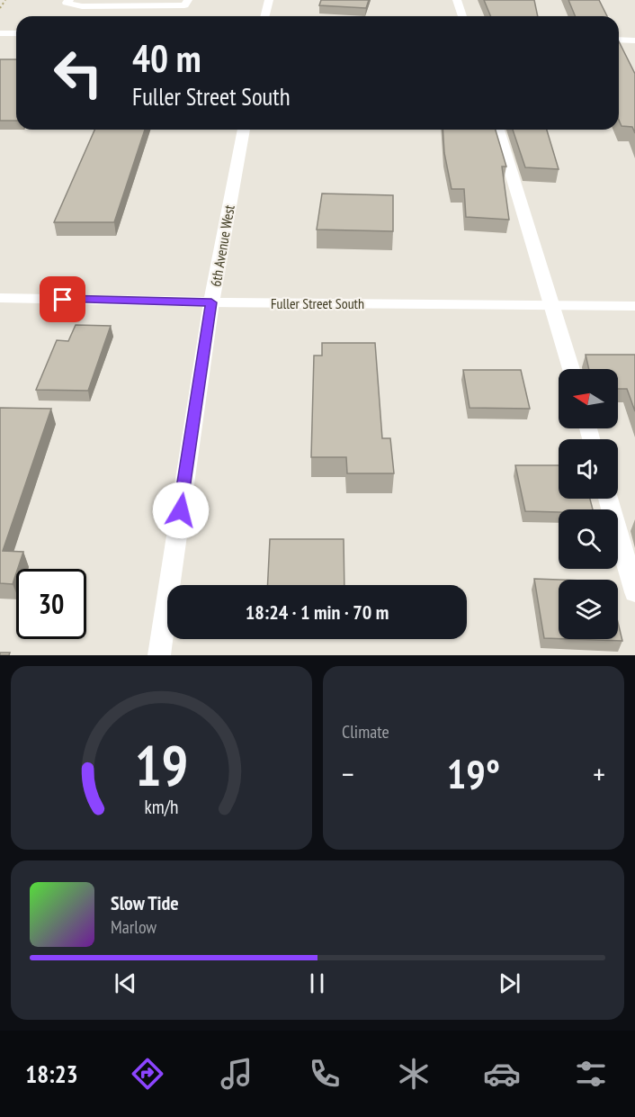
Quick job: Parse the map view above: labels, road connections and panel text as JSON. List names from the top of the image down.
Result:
{
  "streets": {
    "street": ["6th Avenue West", "Fuller Street South"]
  },
  "crossings": [
    ["6th Avenue West", "Fuller Street South"]
  ],
  "north": "left",
  "page": {
    "turn": ["40 m", "Fuller Street South"],
    "limit": "30",
    "trip": "18:24 · 1 min · 70 m",
    "tile": "Climate",
    "heat": ["−", "19°", "+"],
    "song": ["Slow Tide", "Marlow"],
    "tabs": "18:23",
    "gauge": ["19", "km/h"]
  }
}
